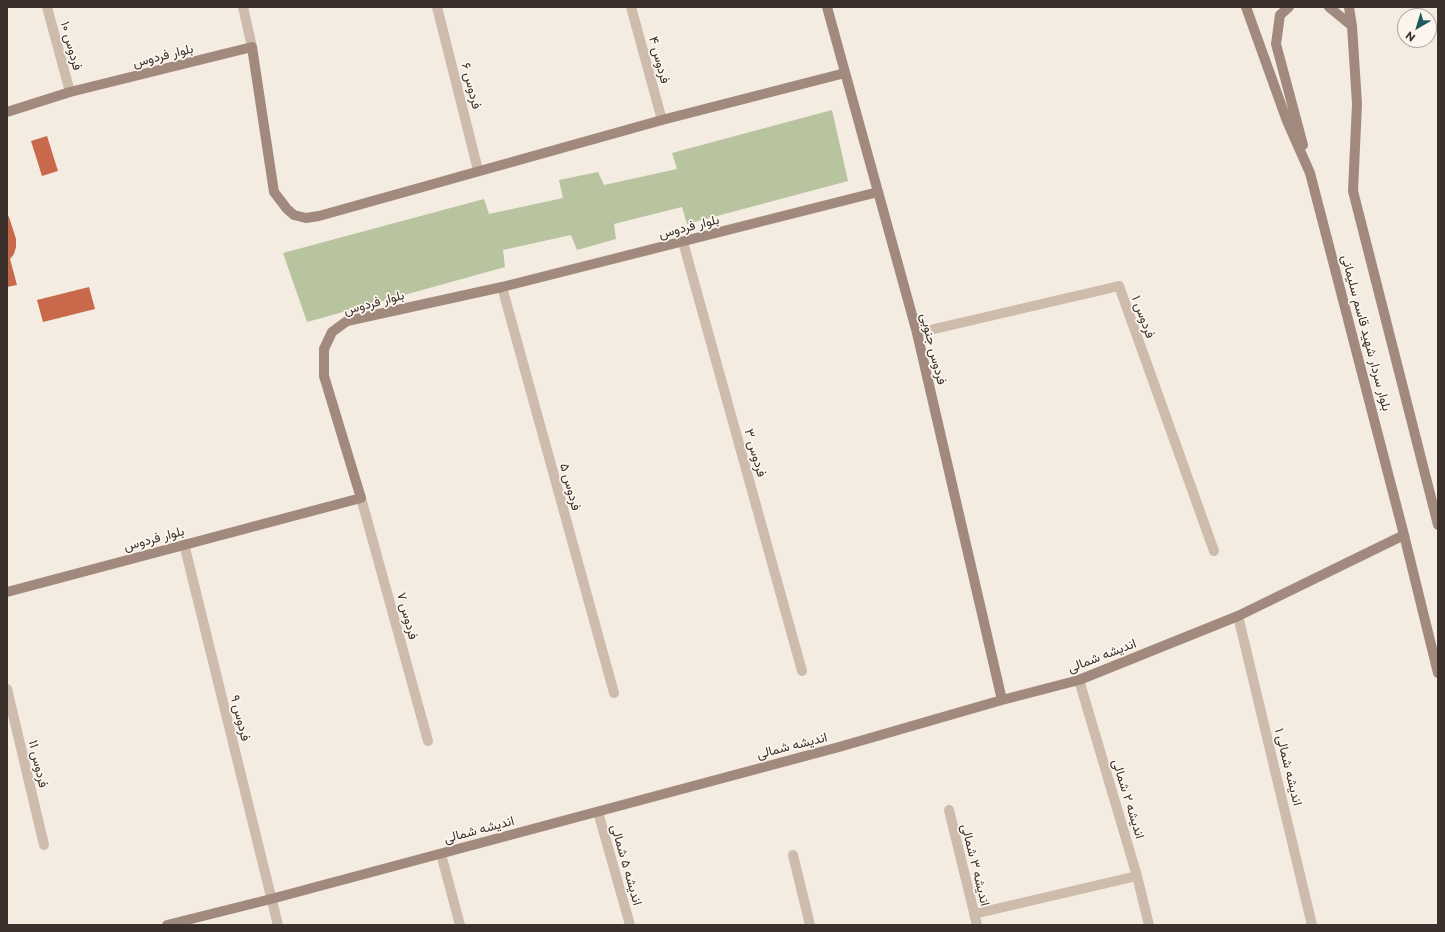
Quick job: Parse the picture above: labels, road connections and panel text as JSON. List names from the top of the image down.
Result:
{
  "streets": {
    "street": [
      "فردوس ۱۰",
      "بلوار فردوس",
      "فردوس ۴",
      "فردوس ۶",
      "فردوس ۱",
      "بلوار سردار شهید قاسم سلیمانی",
      "فردوس جنوبی",
      "فردوس ۳",
      "فردوس ۵",
      "فردوس ۷",
      "اندیشه شمالی",
      "فردوس ۹",
      "فردوس ۱۱",
      "اندیشه شمالی ۱",
      "اندیشه ۲ شمالی",
      "اندیشه ۵ شمالی",
      "اندیشه ۳ شمالی"
    ]
  },
  "crossings": [
    ["فردوس ۱۰", "بلوار فردوس"],
    ["بلوار فردوس", "فردوس جنوبی"],
    ["بلوار فردوس", "فردوس ۳"],
    ["بلوار فردوس", "فردوس ۵"],
    ["بلوار فردوس", "فردوس ۷"],
    ["بلوار فردوس", "فردوس ۹"],
    ["فردوس ۱", "فردوس جنوبی"],
    ["بلوار سردار شهید قاسم سلیمانی", "اندیشه شمالی"],
    ["فردوس جنوبی", "اندیشه شمالی"],
    ["اندیشه شمالی", "فردوس ۹"],
    ["اندیشه شمالی", "اندیشه شمالی ۱"],
    ["اندیشه شمالی", "اندیشه ۲ شمالی"],
    ["اندیشه شمالی", "اندیشه ۵ شمالی"]
  ],
  "north": "bottom left"
}
